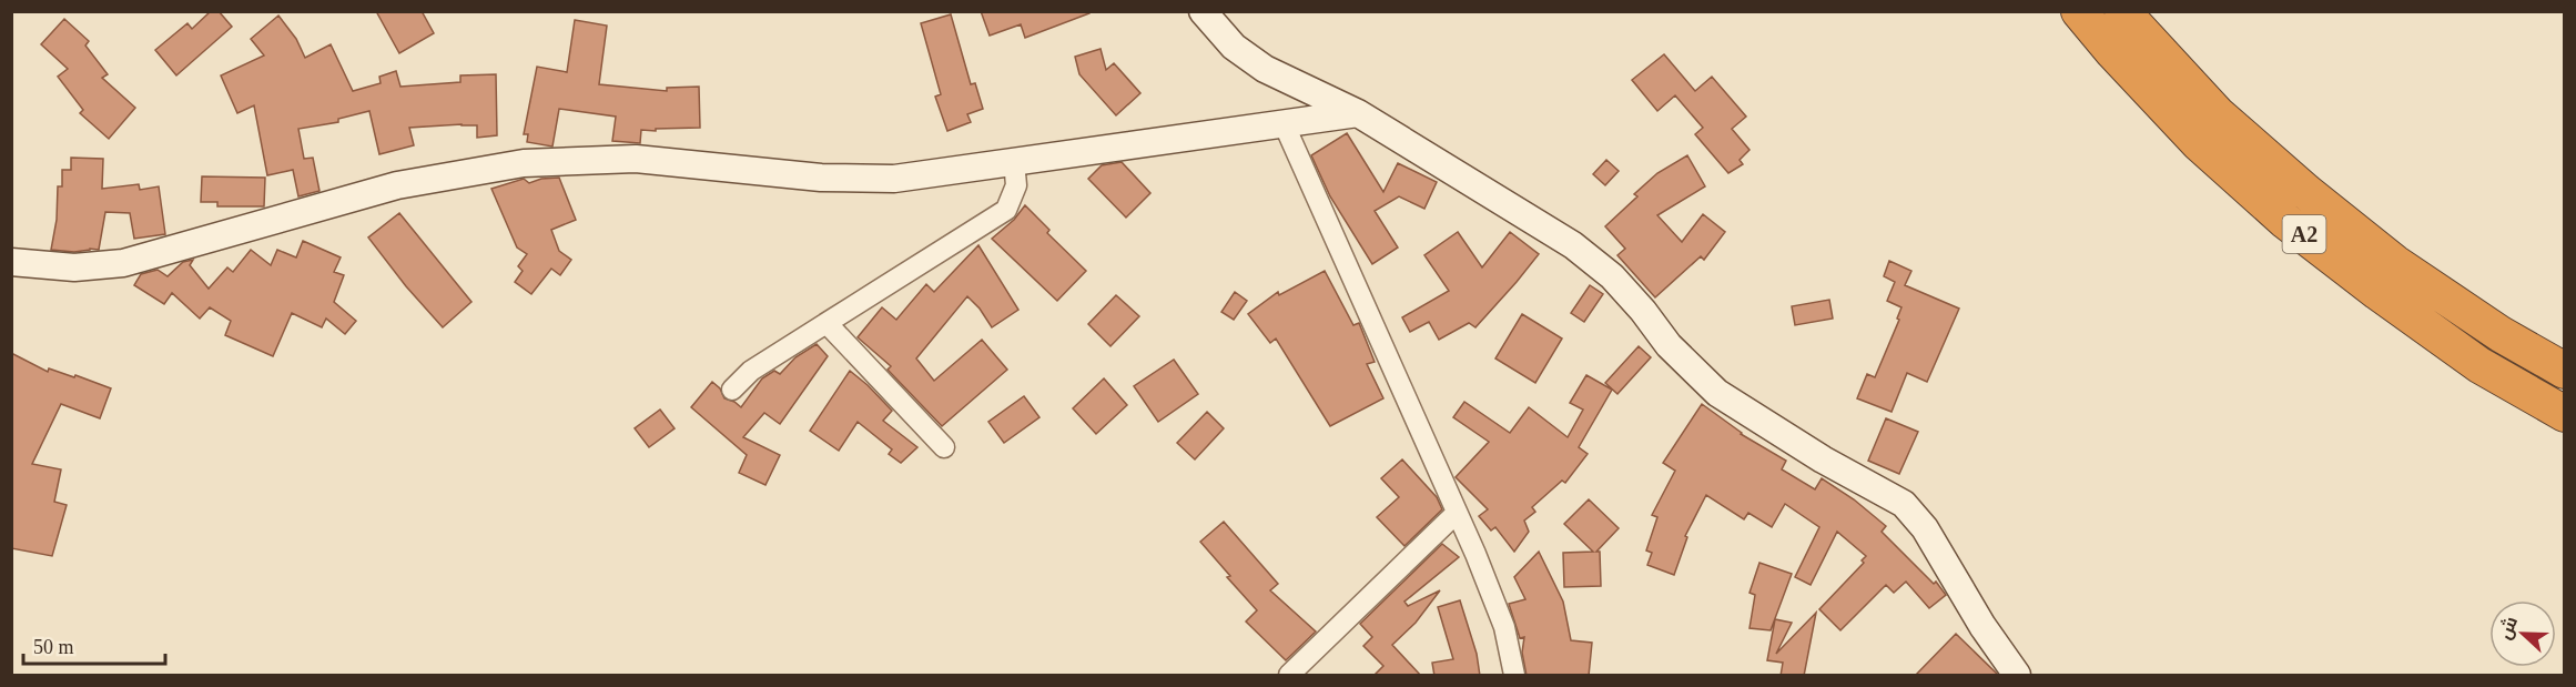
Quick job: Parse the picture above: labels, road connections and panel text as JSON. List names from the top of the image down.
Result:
{
  "streets": {
    "highway": ["A2"]
  },
  "scale_bar": "50 m",
  "north": "left"
}
